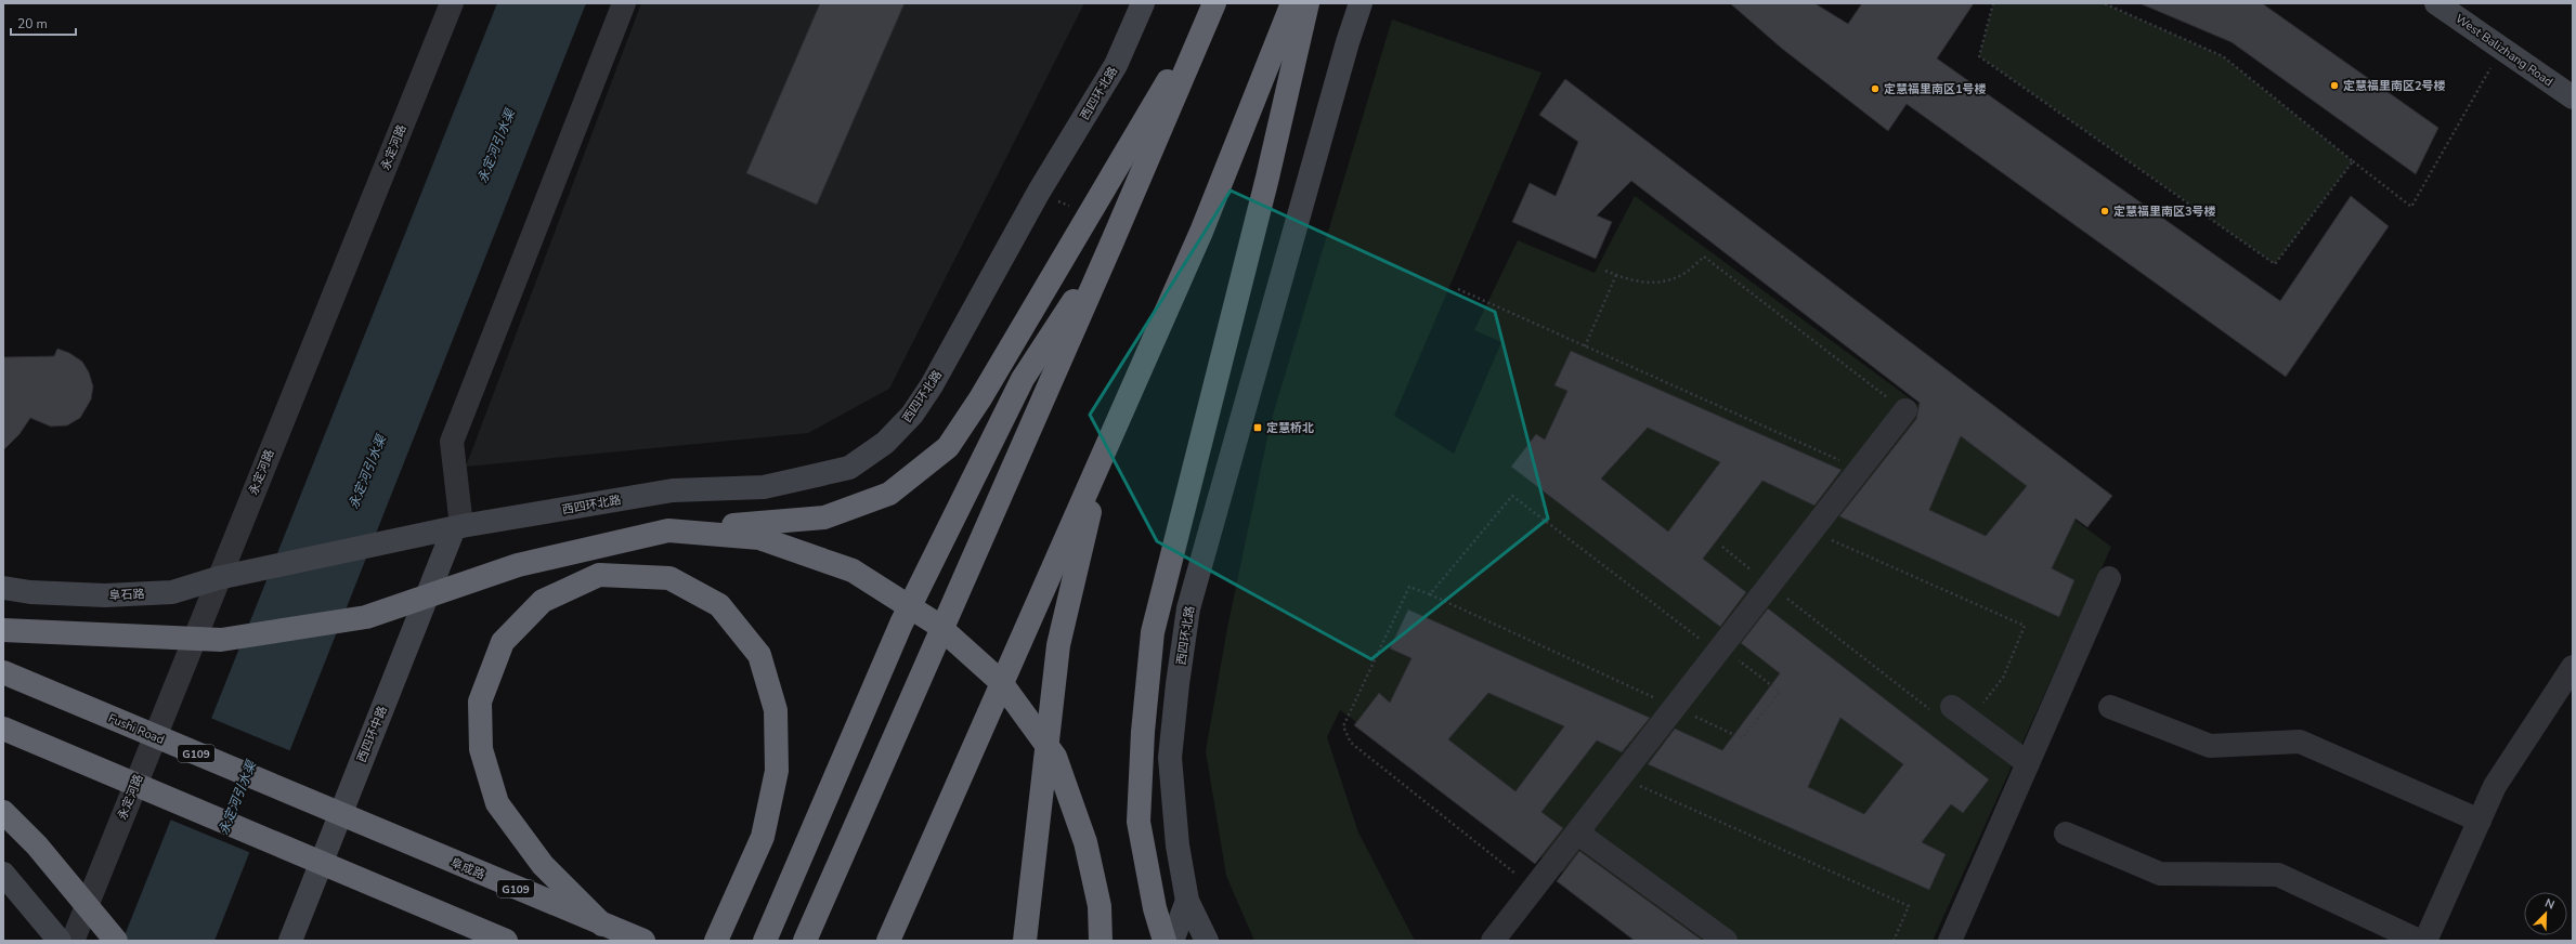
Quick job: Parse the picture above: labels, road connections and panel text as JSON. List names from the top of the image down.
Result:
{
  "streets": {
    "highway": ["Fushi Road", "G109", "阜成路"],
    "street": [
      "West Balizhang Road",
      "西四环北路",
      "永定河路",
      "阜石路",
      "西四环中路"
    ]
  },
  "crossings": [
    ["西四环北路", "阜石路"],
    ["西四环北路", "西四环中路"],
    ["永定河路", "阜石路"],
    ["Fushi Road", "阜成路"]
  ],
  "water": ["永定河引水渠"],
  "places": {
    "other": ["定慧福里南区2号楼", "定慧福里南区1号楼", "定慧福里南区3号楼"],
    "transit": ["定慧桥北"]
  },
  "scale_bar": "20 m",
  "north": "top right"
}
